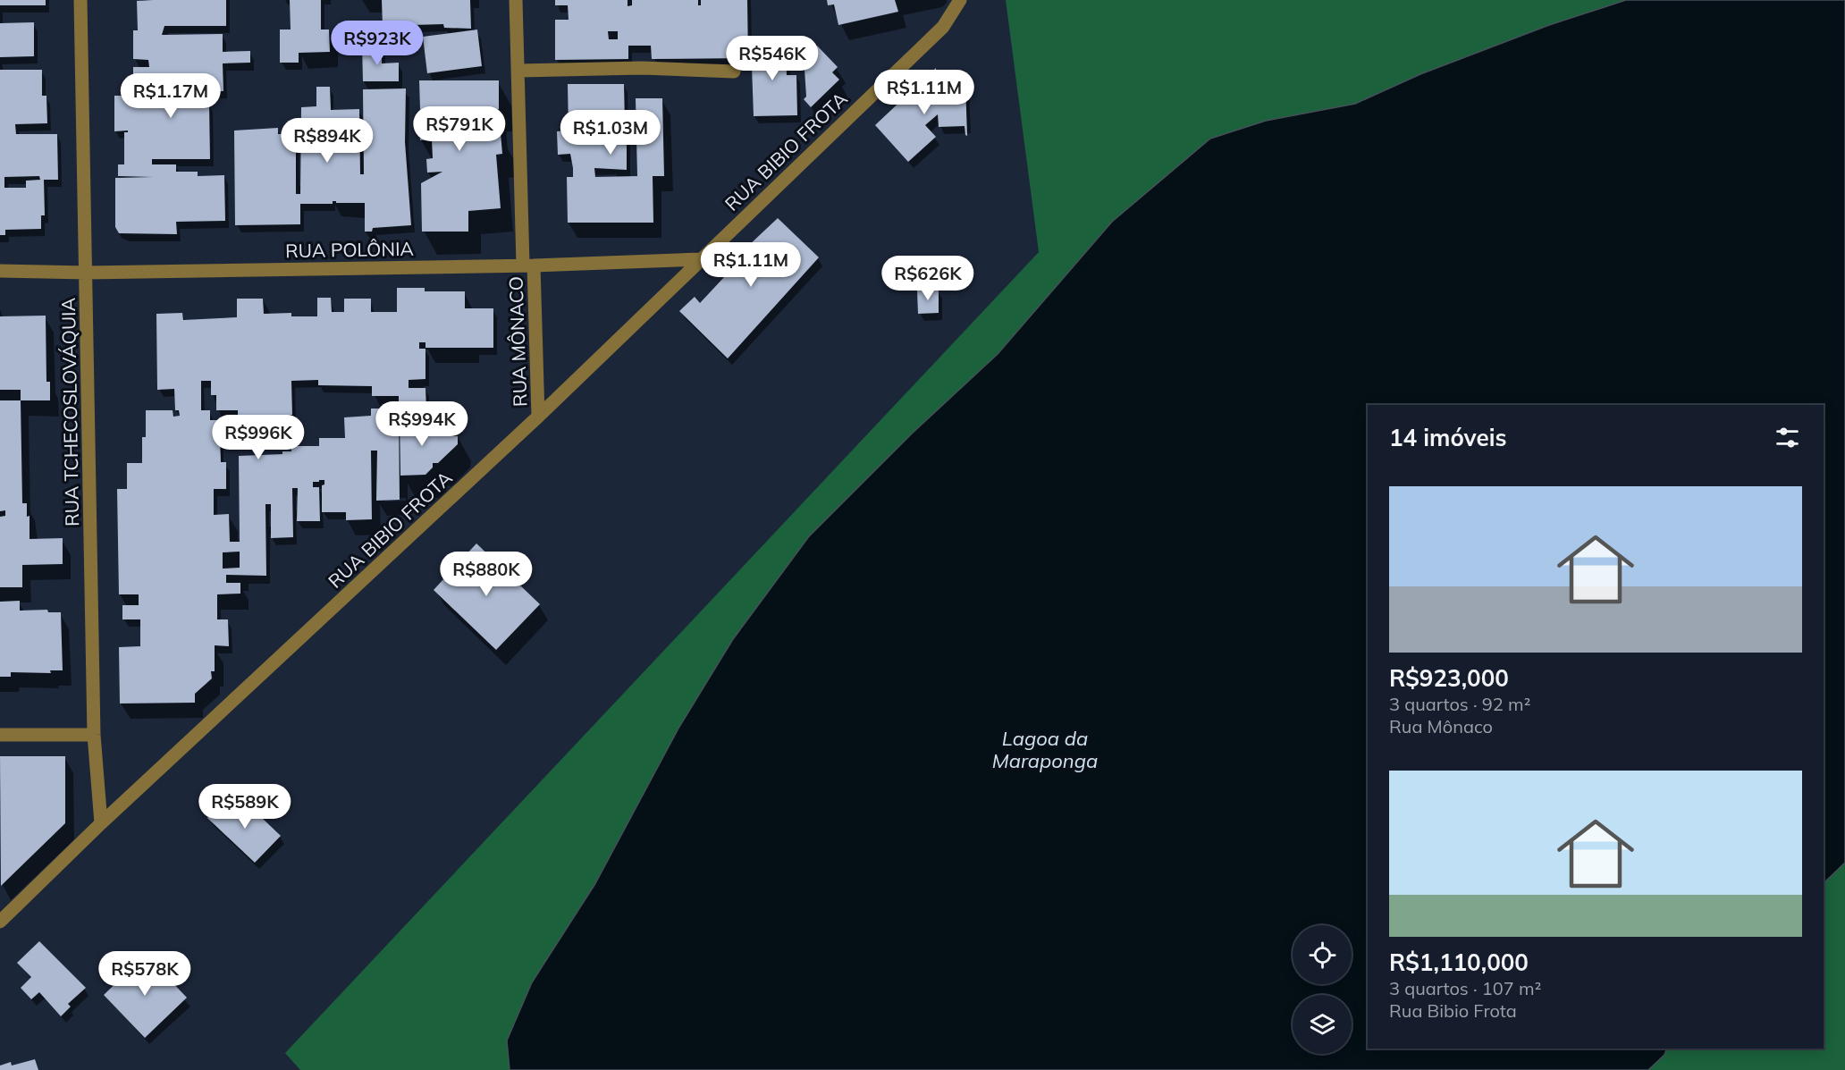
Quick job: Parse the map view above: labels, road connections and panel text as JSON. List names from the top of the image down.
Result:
{
  "streets": {
    "street": [
      "RUA BIBIO FROTA",
      "RUA POLÔNIA",
      "RUA MÔNACO",
      "RUA TCHECOSLOVÁQUIA"
    ]
  },
  "crossings": [
    ["RUA BIBIO FROTA", "RUA POLÔNIA"],
    ["RUA BIBIO FROTA", "RUA MÔNACO"],
    ["RUA BIBIO FROTA", "RUA TCHECOSLOVÁQUIA"],
    ["RUA POLÔNIA", "RUA MÔNACO"],
    ["RUA POLÔNIA", "RUA TCHECOSLOVÁQUIA"]
  ],
  "water": ["Lagoa da Maraponga"],
  "page": {
    "price": [
      "R$923K",
      "R$546K",
      "R$1.11M",
      "R$1.17M",
      "R$791K",
      "R$1.03M",
      "R$894K",
      "R$1.11M",
      "R$626K",
      "R$994K",
      "R$996K",
      "R$880K",
      "R$589K",
      "R$578K"
    ],
    "heading": "14 imóveis",
    "list": [
      {
        "name": "R$923,000",
        "note": "3 quartos · 92 m² · Rua Mônaco"
      },
      {
        "name": "R$1,110,000",
        "note": "3 quartos · 107 m² · Rua Bibio Frota"
      }
    ]
  }
}
